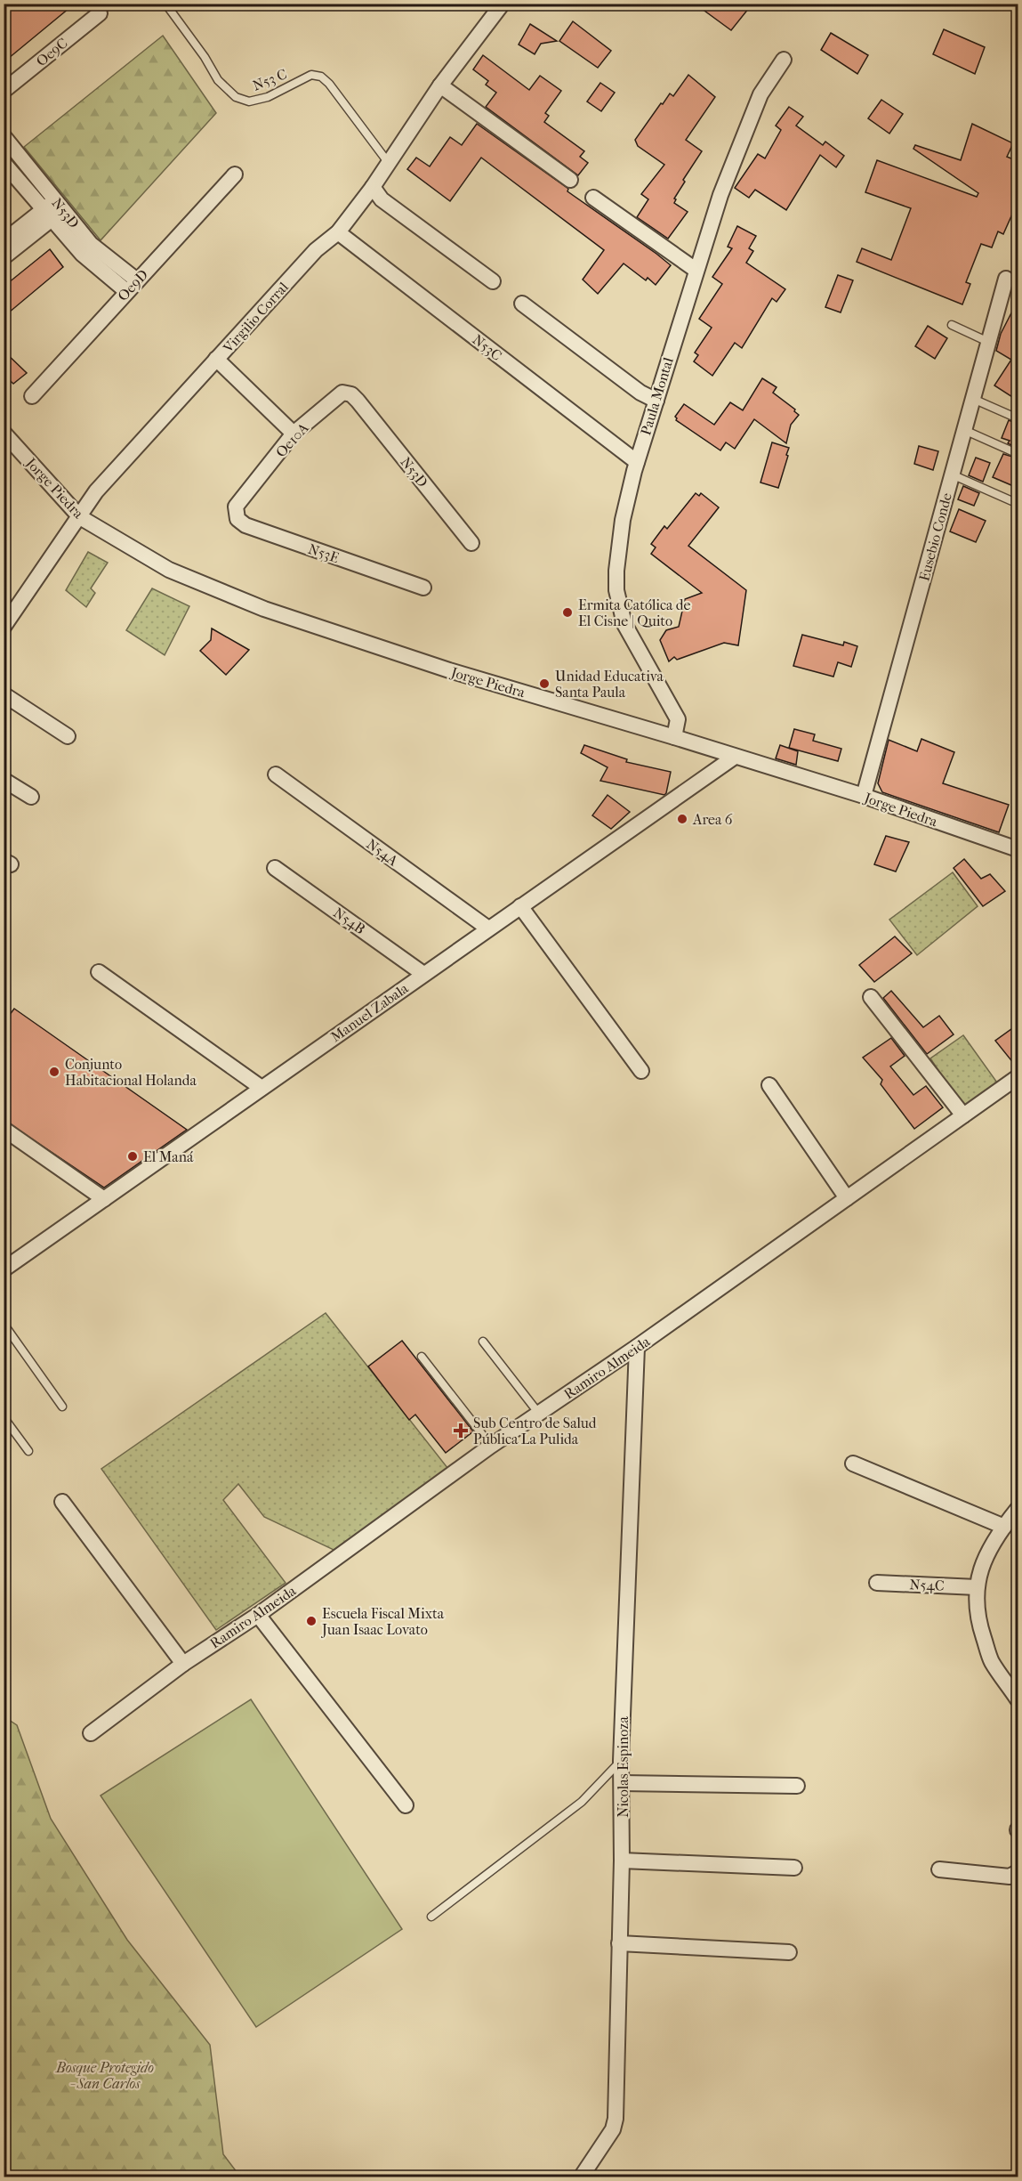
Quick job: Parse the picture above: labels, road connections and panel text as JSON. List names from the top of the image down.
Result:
{
  "streets": {
    "street": [
      "Oe9C",
      "N53D",
      "Oe9D",
      "Virgilio Corral",
      "N53C",
      "Paula Montal",
      "Oe10A",
      "Jorge Piedra",
      "Eusebio Conde",
      "N53E",
      "N54A",
      "N54B",
      "Manuel Zabala",
      "Ramiro Almeida",
      "N54C",
      "Nicolas Espinoza"
    ],
    "lane": ["N53 C"]
  },
  "crossings": [
    ["N53 C", "Virgilio Corral"],
    ["N53D", "Oe9D"],
    ["N53D", "Oe10A"],
    ["Virgilio Corral", "N53C"],
    ["Virgilio Corral", "Jorge Piedra"],
    ["N53C", "Paula Montal"],
    ["Paula Montal", "Jorge Piedra"],
    ["Oe10A", "N53E"],
    ["Jorge Piedra", "Eusebio Conde"],
    ["Jorge Piedra", "Manuel Zabala"],
    ["N54A", "Manuel Zabala"],
    ["N54B", "Manuel Zabala"],
    ["Ramiro Almeida", "Nicolas Espinoza"]
  ],
  "parks": ["Bosque Protegido - San Carlos"],
  "places": {
    "other": [
      "Ermita Católica de El Cisne | Quito",
      "Unidad Educativa Santa Paula",
      "Area 6",
      "Conjunto Habitacional Holanda",
      "El Maná",
      "Escuela Fiscal Mixta Juan Isaac Lovato"
    ],
    "health": ["Sub Centro de Salud Pública La Pulida"]
  }
}
